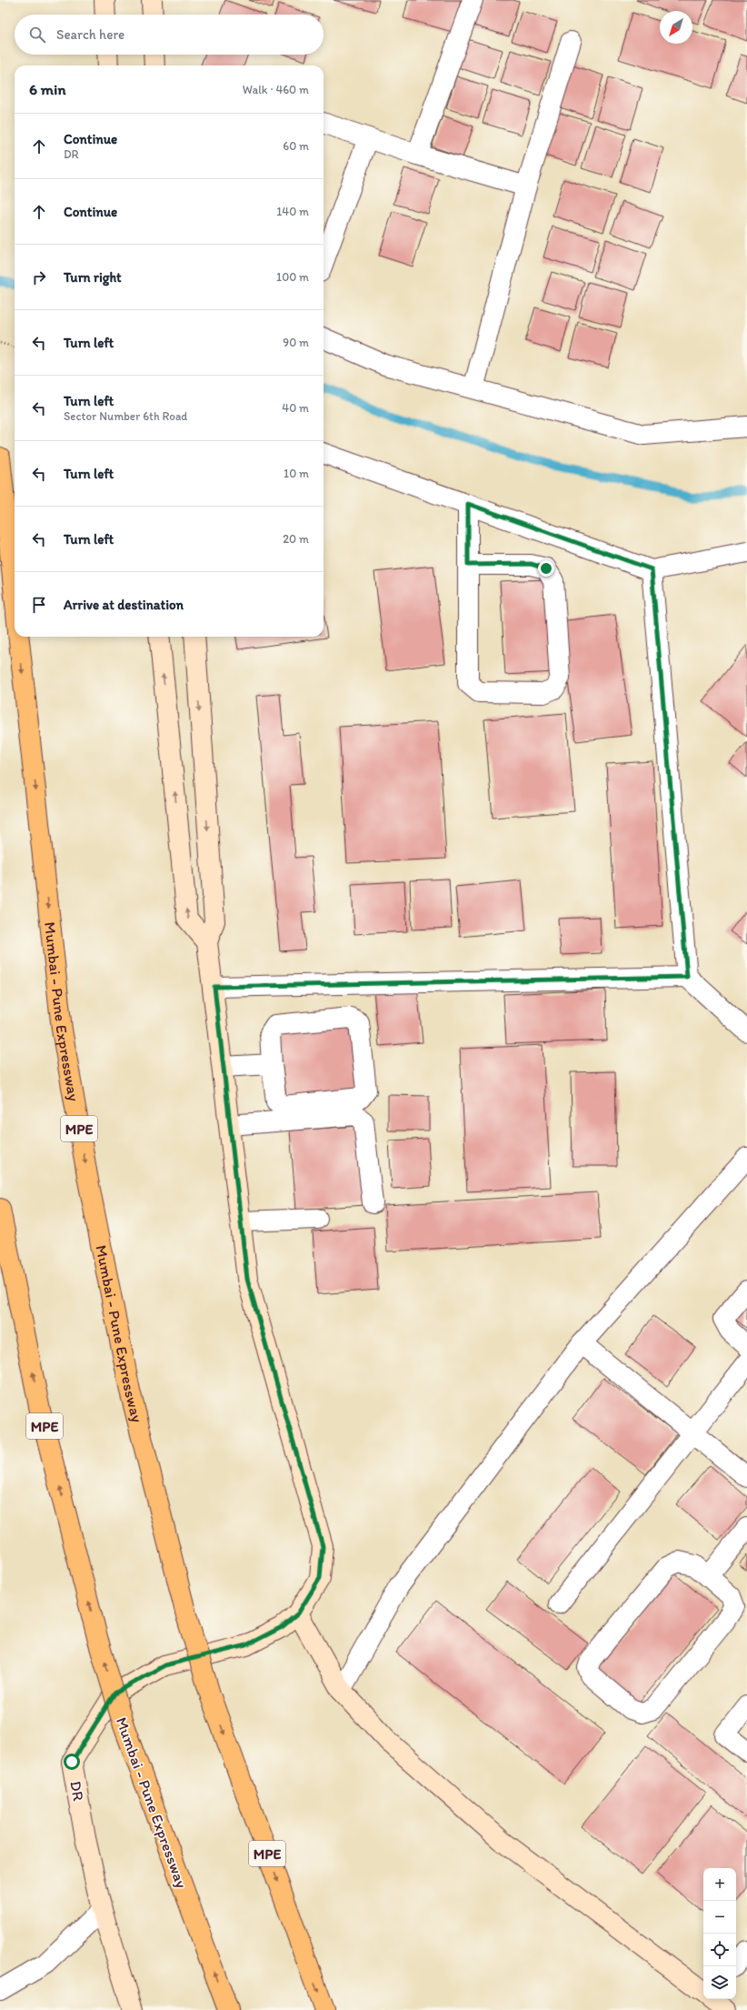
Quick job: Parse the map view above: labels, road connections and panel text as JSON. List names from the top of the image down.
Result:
{
  "streets": {
    "highway": ["Mumbai - Pune Expressway", "MPE"],
    "main road": ["DR"]
  },
  "north": "bottom left",
  "page": {
    "search": "Search here",
    "heading": ["6 min", "Walk · 460 m"],
    "list": [
      ["Continue", "DR", "60 m"],
      ["Continue", "140 m"],
      ["Turn right", "100 m"],
      ["Turn left", "90 m"],
      ["Turn left", "Sector Number 6th Road", "40 m"],
      ["Turn left", "10 m"],
      ["Turn left", "20 m"],
      "Arrive at destination"
    ],
    "map_buttons": ["+", "−"]
  }
}
